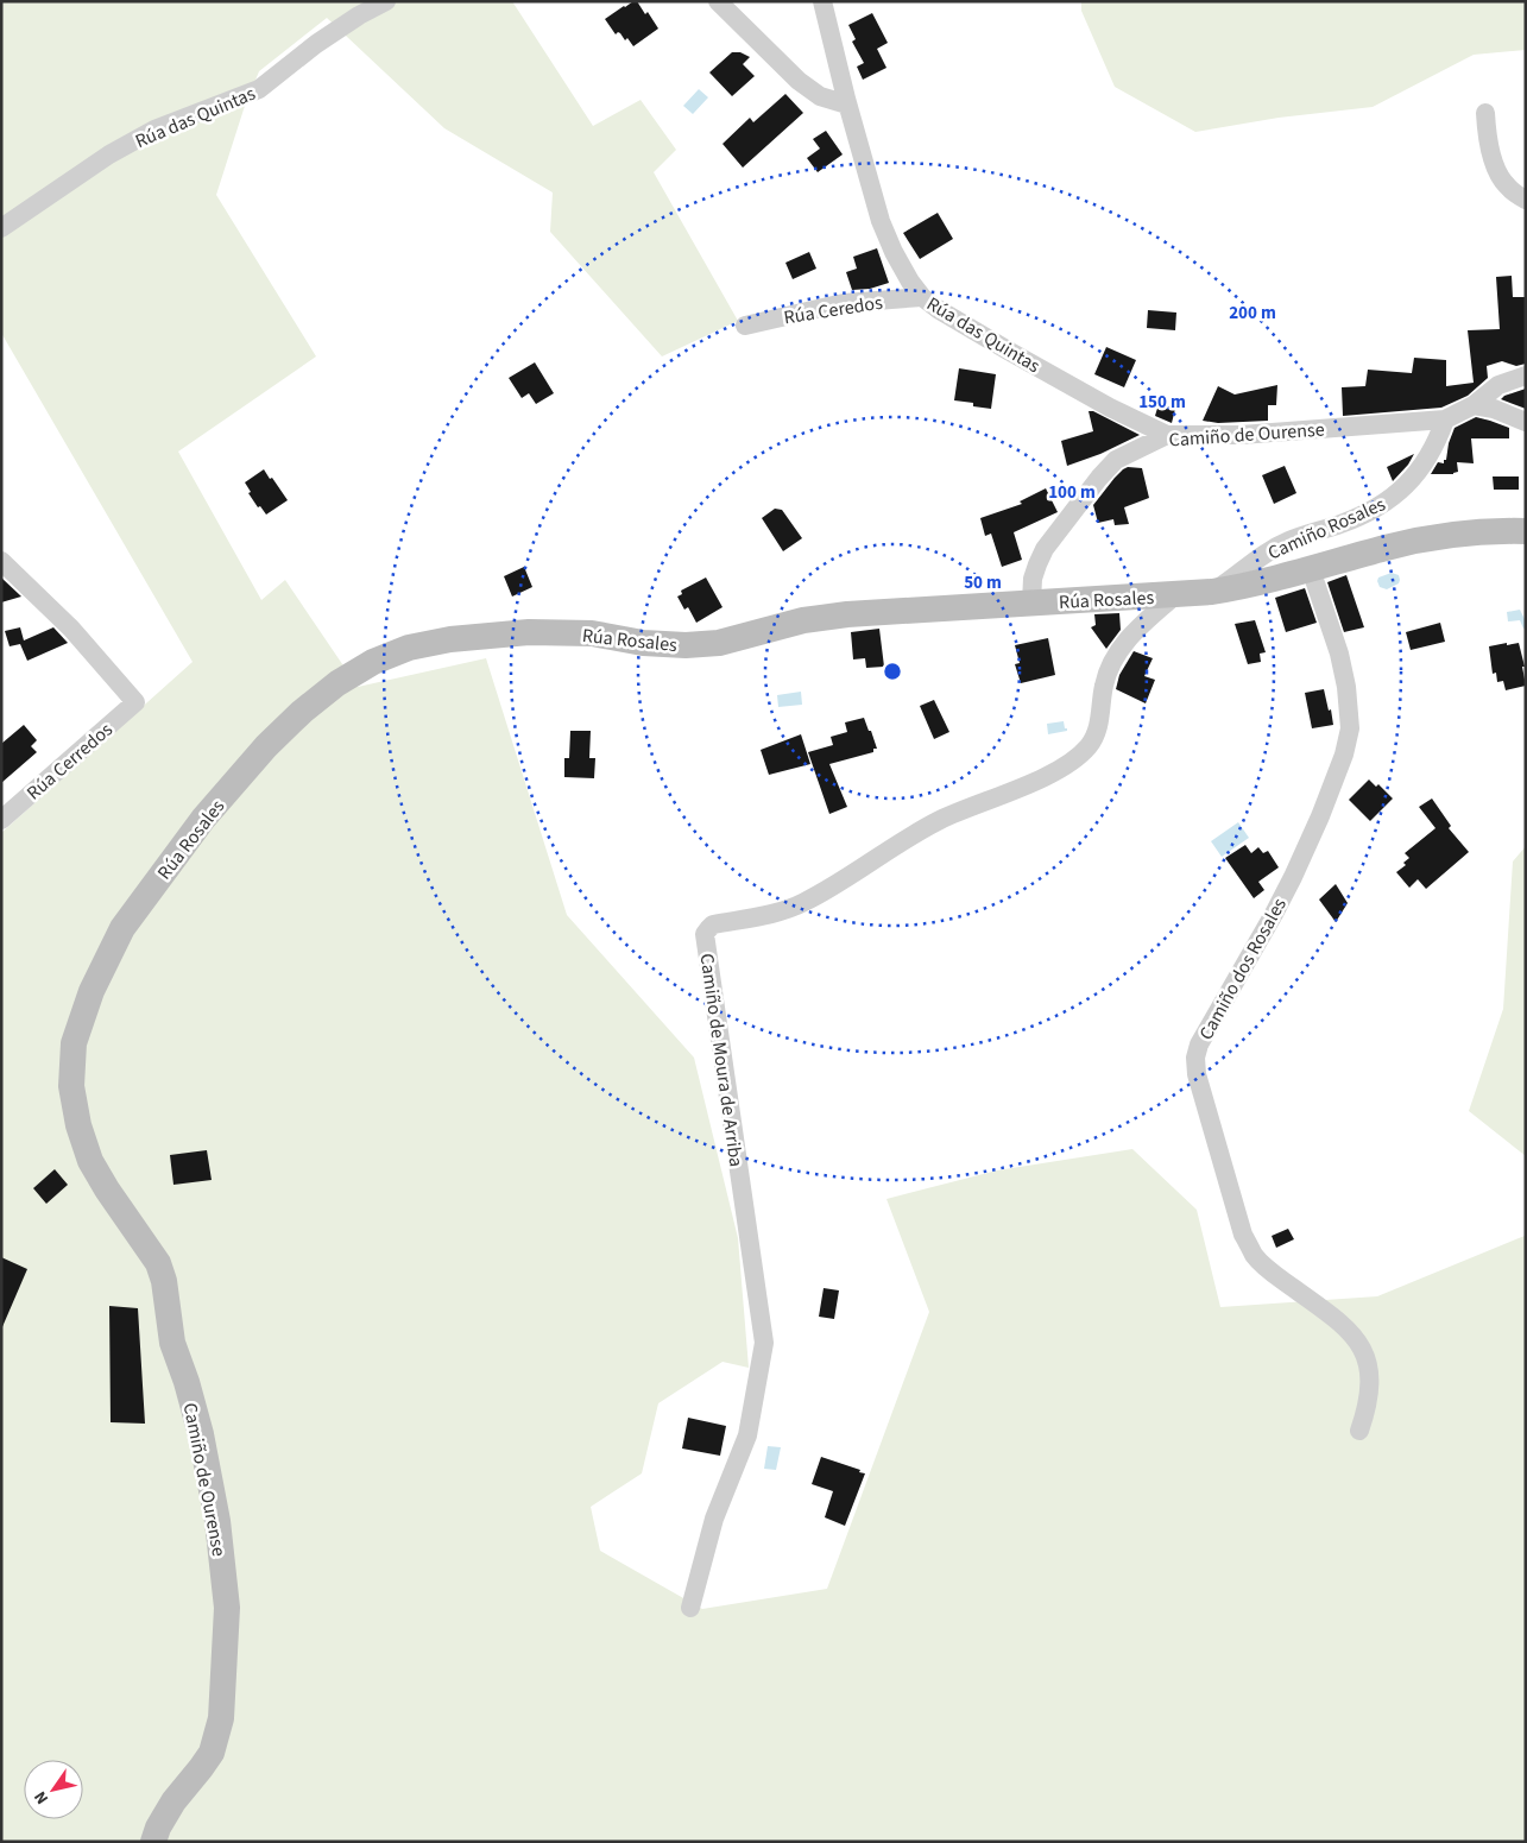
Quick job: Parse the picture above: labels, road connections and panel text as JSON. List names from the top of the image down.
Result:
{
  "streets": {
    "street": [
      "Rúa das Quintas",
      "Rúa Ceredos",
      "Camiño de Ourense",
      "Camiño Rosales",
      "Rúa Rosales",
      "Rúa Cerredos",
      "Camiño dos Rosales",
      "Camiño de Moura de Arriba"
    ]
  },
  "crossings": [
    ["Rúa das Quintas", "Rúa Ceredos"],
    ["Rúa das Quintas", "Camiño de Ourense"],
    ["Camiño de Ourense", "Camiño Rosales"],
    ["Camiño de Ourense", "Rúa Rosales"],
    ["Camiño Rosales", "Rúa Rosales"],
    ["Rúa Rosales", "Camiño dos Rosales"],
    ["Rúa Rosales", "Camiño de Moura de Arriba"]
  ],
  "north": "bottom left",
  "rings": [
    "200 m",
    "150 m",
    "100 m",
    "50 m"
  ]
}
